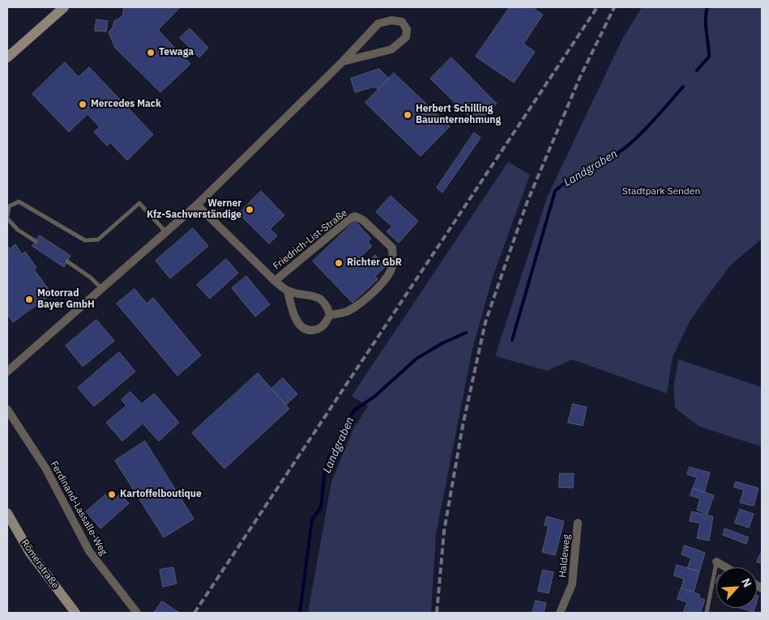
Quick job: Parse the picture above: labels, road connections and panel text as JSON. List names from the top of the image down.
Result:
{
  "streets": {
    "main road": ["Römerstraße"],
    "street": ["Friedrich-List-Straße", "Ferdinand-Lassalle-Weg", "Haldeweg"]
  },
  "water": ["Landgraben"],
  "parks": ["Stadtpark Senden"],
  "places": [
    "Tewaga",
    "Mercedes Mack",
    "Herbert Schilling Bauunternehmung",
    "Werner Kfz-Sachverständige",
    "Richter GbR",
    "Motorrad Bayer GmbH",
    "Kartoffelboutique"
  ],
  "north": "top right"
}
